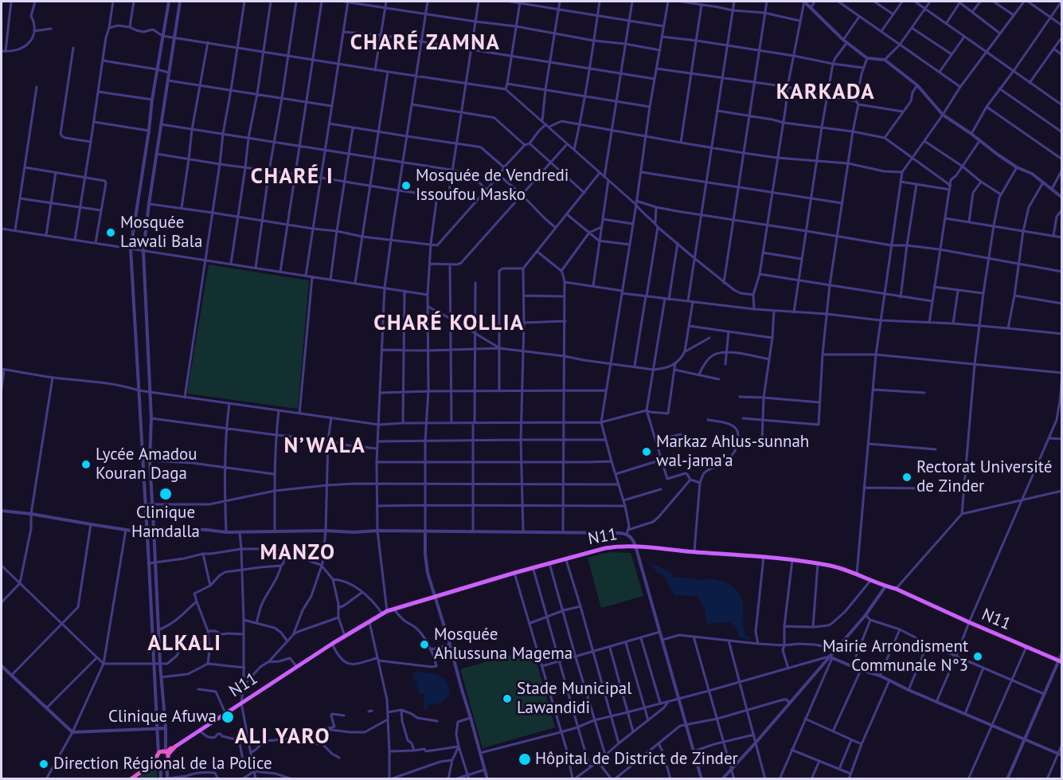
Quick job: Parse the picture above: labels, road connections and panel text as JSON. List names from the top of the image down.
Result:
{
  "streets": {
    "main road": ["N11"]
  },
  "districts": [
    "CHARÉ ZAMNA",
    "KARKADA",
    "CHARÉ I",
    "CHARÉ KOLLIA",
    "N’WALA",
    "MANZO",
    "ALKALI",
    "ALI YARO"
  ],
  "places": [
    "Mosquée de Vendredi Issoufou Masko",
    "Mosquée Lawali Bala",
    "Markaz Ahlus-sunnah wal-jama'a",
    "Lycée Amadou Kouran Daga",
    "Rectorat Université de Zinder",
    "Clinique Hamdalla",
    "Mosquée Ahlussuna Magema",
    "Mairie Arrondisment Communale N°3",
    "Stade Municipal Lawandidi",
    "Clinique Afuwa",
    "Hôpital de District de Zinder",
    "Direction Régional de la Police"
  ]
}
